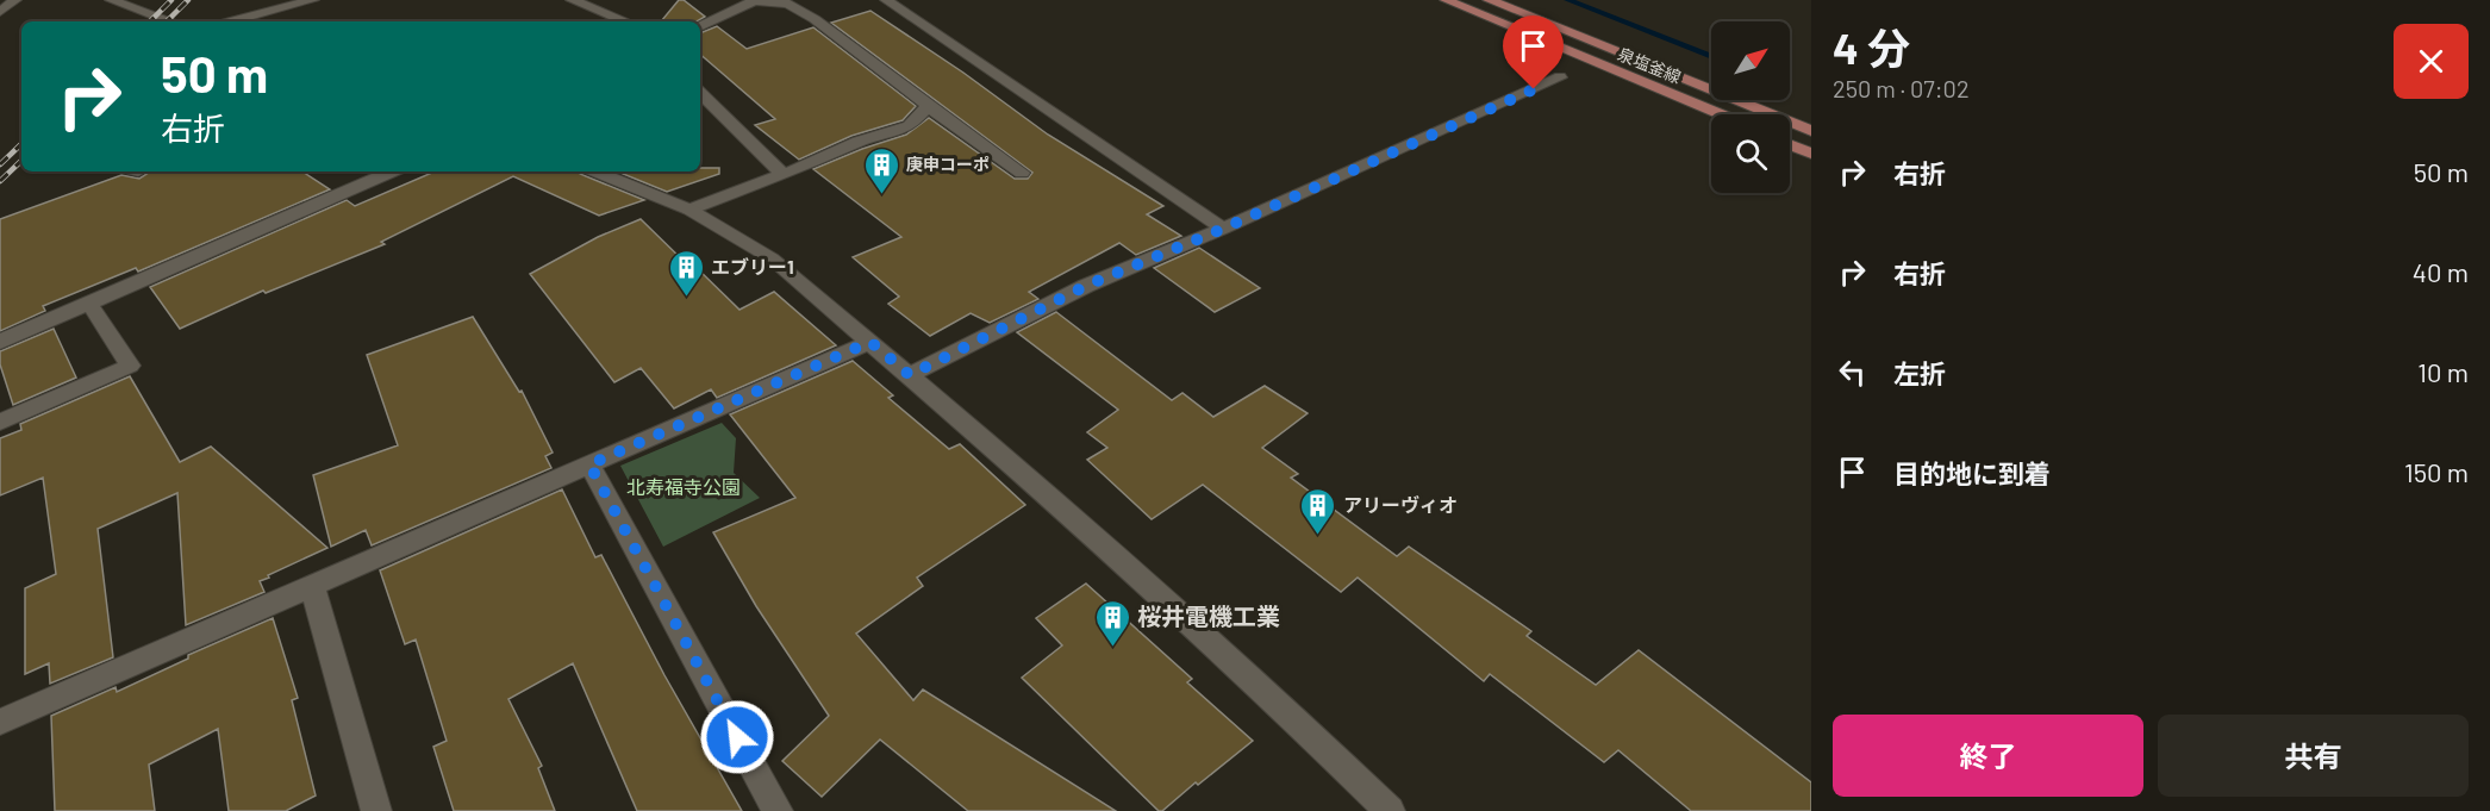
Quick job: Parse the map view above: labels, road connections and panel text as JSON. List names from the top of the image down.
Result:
{
  "streets": {
    "main road": ["泉塩釜線"]
  },
  "parks": ["北寿福寺公園"],
  "places": {
    "building": [
      "庚申コーポ",
      "エブリー1",
      "アリーヴィオ",
      "桜井電機工業"
    ]
  },
  "north": "top right",
  "page": {
    "heading": ["4 分", "250 m · 07:02"],
    "turn": ["50 m", "右折"],
    "list": [
      {
        "name": "右折",
        "value": "50 m"
      },
      {
        "name": "右折",
        "value": "40 m"
      },
      {
        "name": "左折",
        "value": "10 m"
      },
      {
        "name": "目的地に到着",
        "value": "150 m"
      }
    ],
    "buttons": ["終了", "共有"]
  }
}
